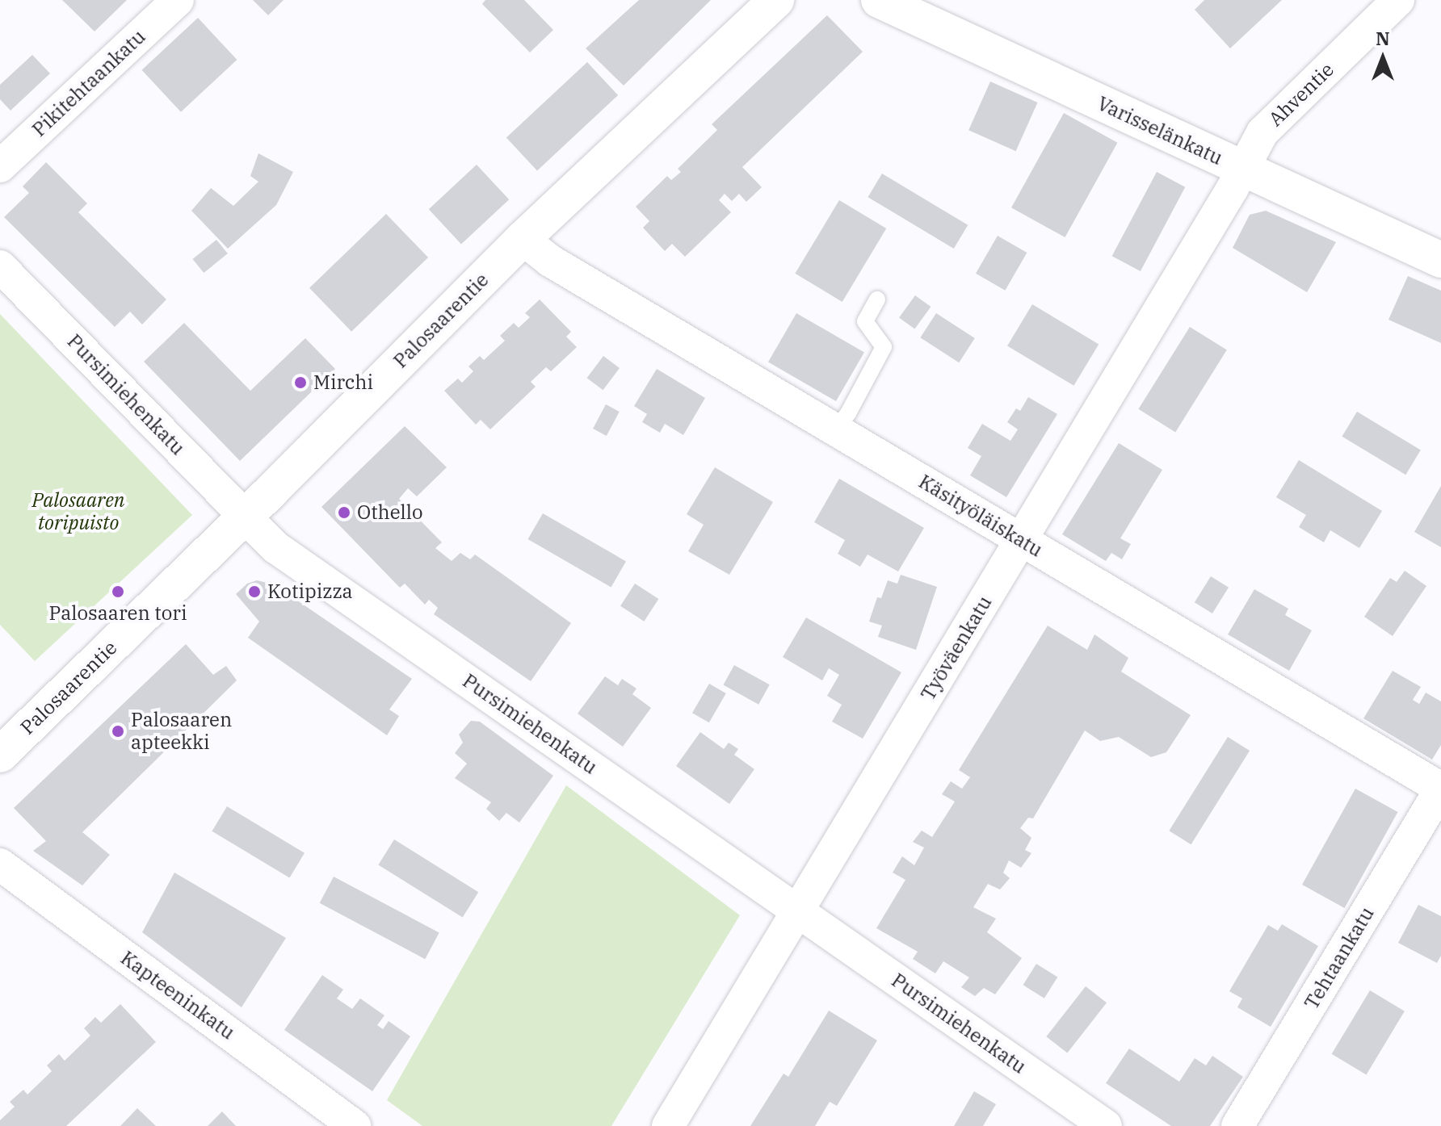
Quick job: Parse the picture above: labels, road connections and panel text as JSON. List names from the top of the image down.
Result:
{
  "streets": {
    "main road": ["Varisselänkatu", "Palosaarentie"],
    "street": [
      "Pikitehtaankatu",
      "Ahventie",
      "Pursimiehenkatu",
      "Käsityöläiskatu",
      "Työväenkatu",
      "Tehtaankatu",
      "Kapteeninkatu"
    ]
  },
  "crossings": [
    ["Ahventie", "Varisselänkatu"],
    ["Ahventie", "Työväenkatu"],
    ["Varisselänkatu", "Työväenkatu"],
    ["Palosaarentie", "Pursimiehenkatu"],
    ["Palosaarentie", "Käsityöläiskatu"],
    ["Pursimiehenkatu", "Työväenkatu"],
    ["Käsityöläiskatu", "Työväenkatu"],
    ["Käsityöläiskatu", "Tehtaankatu"]
  ],
  "parks": ["Palosaaren toripuisto"],
  "places": [
    "Mirchi",
    "Othello",
    "Palosaaren tori",
    "Kotipizza",
    "Palosaaren apteekki"
  ],
  "north": "top"
}
